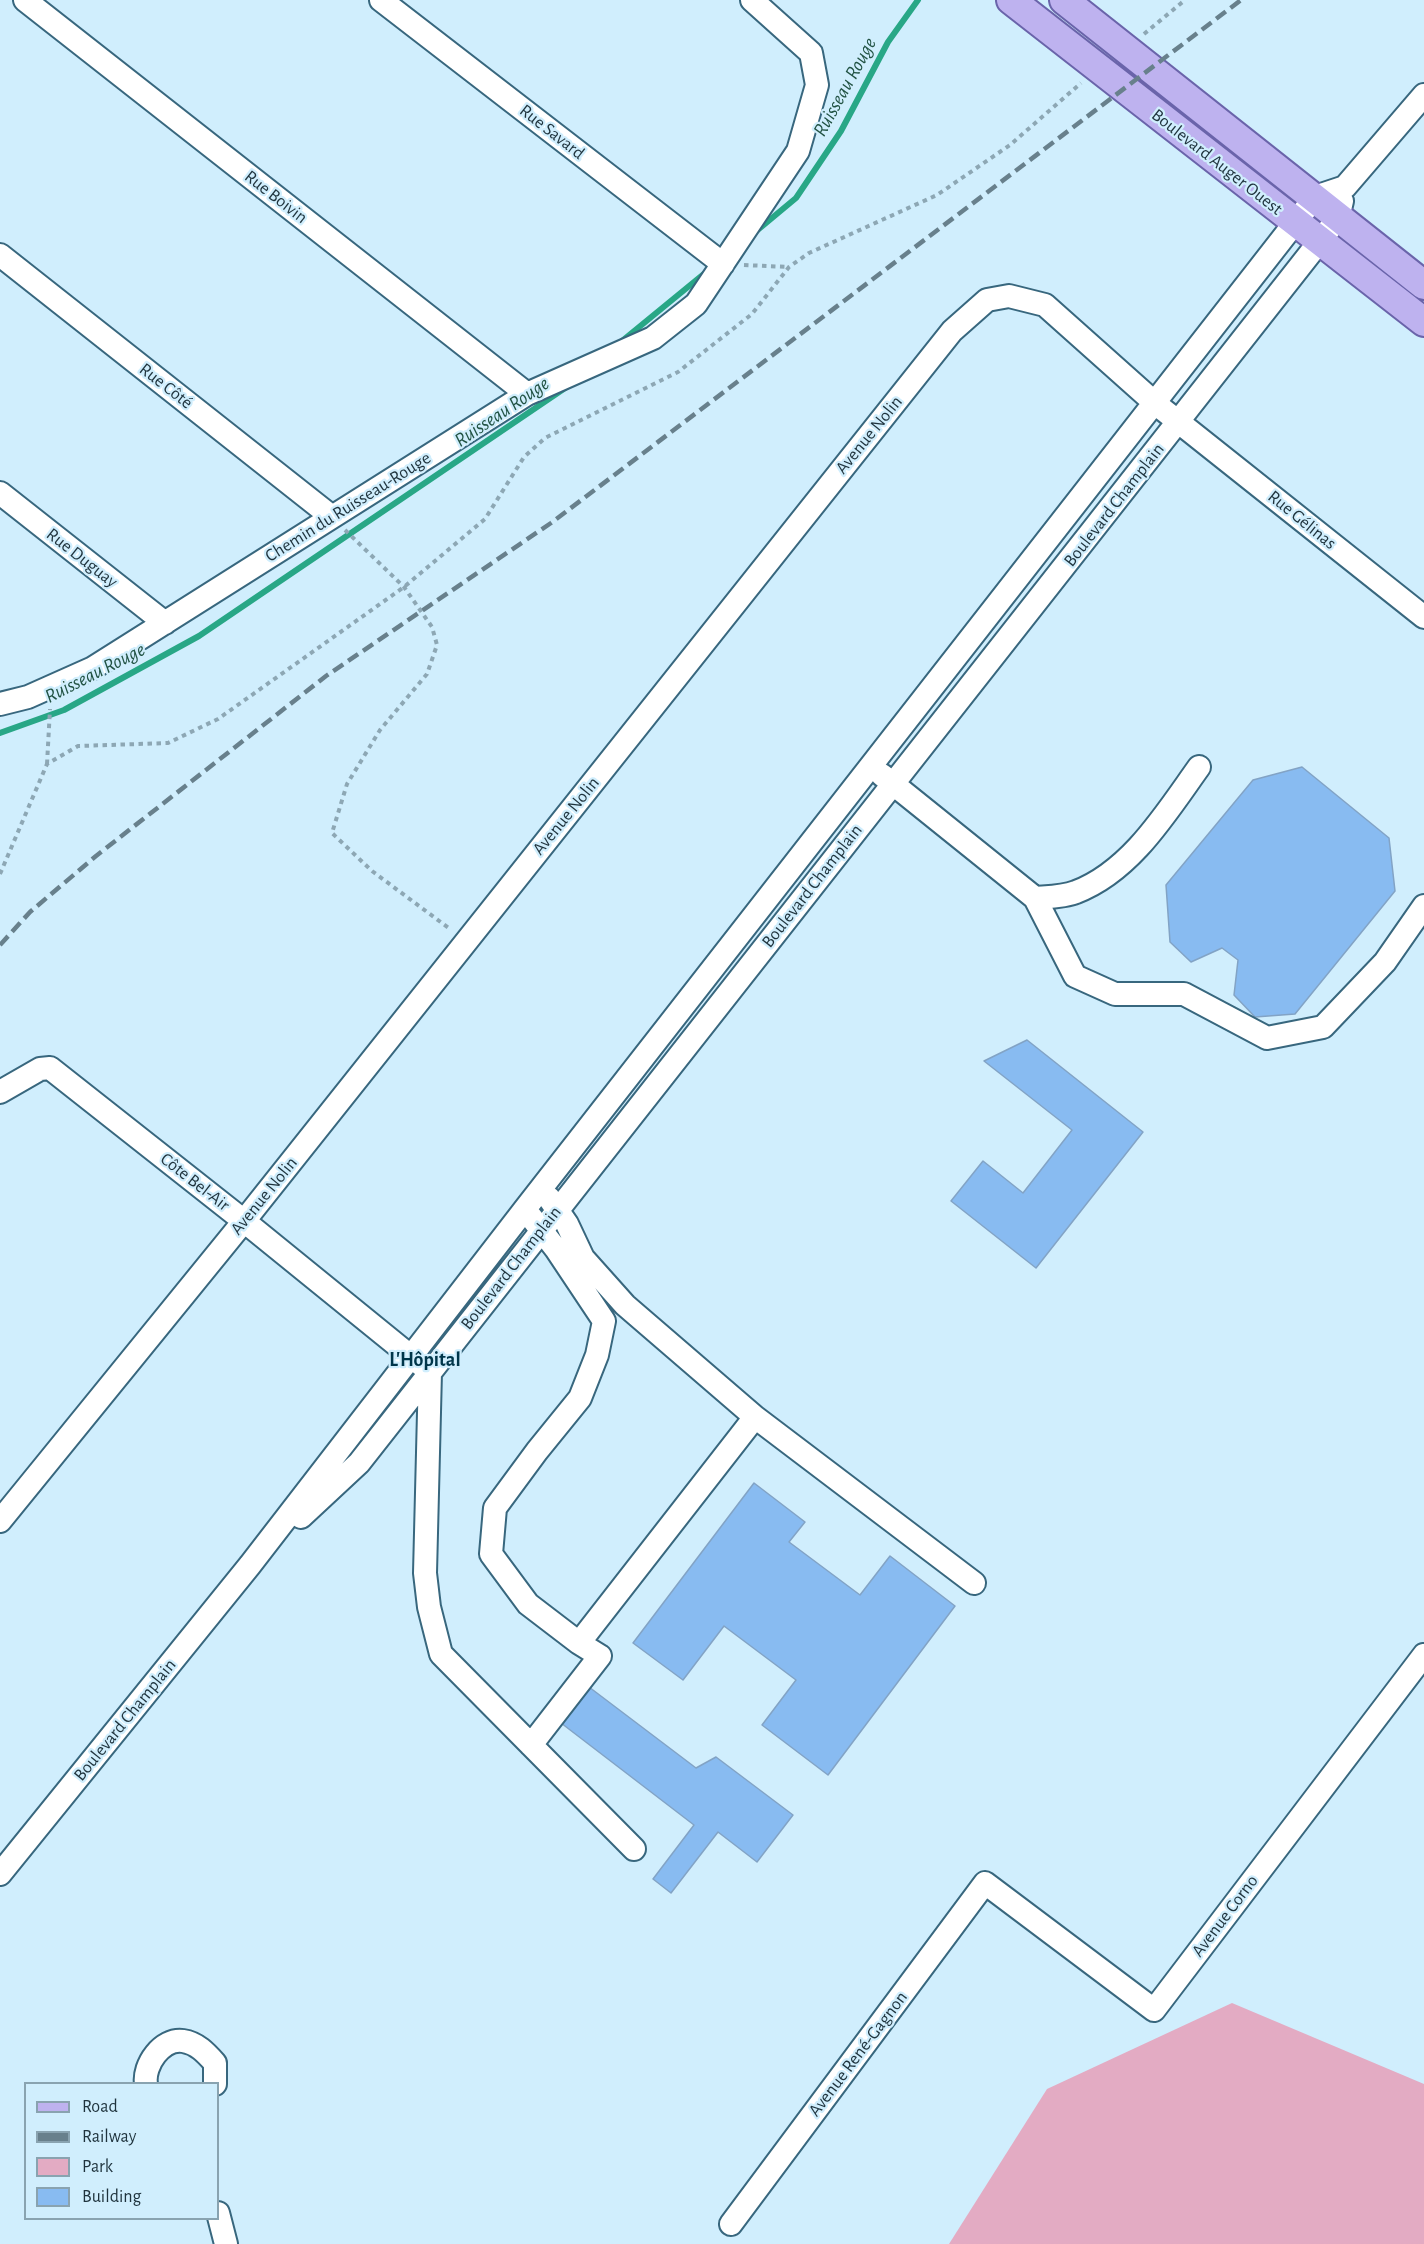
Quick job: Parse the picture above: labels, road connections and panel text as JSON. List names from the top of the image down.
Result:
{
  "streets": {
    "main road": ["Boulevard Auger Ouest"],
    "street": [
      "Rue Savard",
      "Rue Boivin",
      "Rue Côté",
      "Avenue Nolin",
      "Boulevard Champlain",
      "Chemin du Ruisseau-Rouge",
      "Rue Gélinas",
      "Rue Duguay",
      "Côte Bel-Air",
      "Avenue Corno",
      "Avenue René-Gagnon"
    ]
  },
  "crossings": [
    ["Rue Savard", "Chemin du Ruisseau-Rouge"],
    ["Boulevard Auger Ouest", "Boulevard Champlain"],
    ["Rue Boivin", "Chemin du Ruisseau-Rouge"],
    ["Rue Côté", "Chemin du Ruisseau-Rouge"],
    ["Avenue Nolin", "Boulevard Champlain"],
    ["Avenue Nolin", "Rue Gélinas"],
    ["Avenue Nolin", "Côte Bel-Air"],
    ["Boulevard Champlain", "Rue Gélinas"],
    ["Boulevard Champlain", "Côte Bel-Air"],
    ["Chemin du Ruisseau-Rouge", "Rue Duguay"],
    ["Avenue Corno", "Avenue René-Gagnon"]
  ],
  "districts": ["L'Hôpital"],
  "water": ["Ruisseau Rouge"],
  "legend": [
    "Road",
    "Railway",
    "Park",
    "Building"
  ]
}
